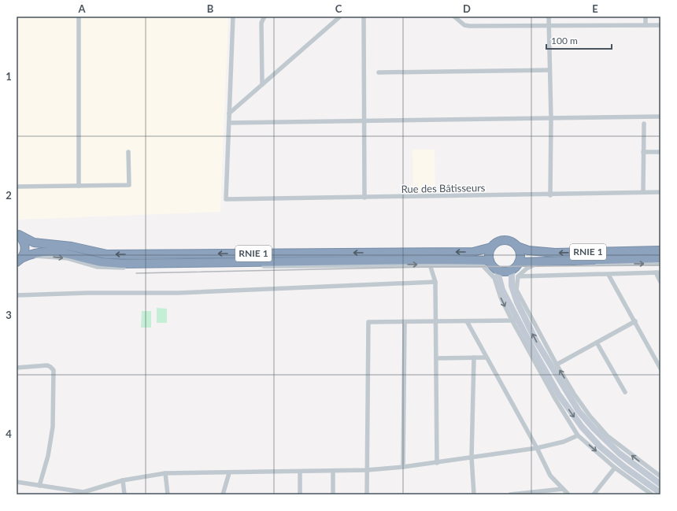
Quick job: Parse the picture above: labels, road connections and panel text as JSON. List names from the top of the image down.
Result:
{
  "streets": {
    "highway": ["RNIE 1"],
    "street": ["Rue des Bâtisseurs"]
  },
  "scale_bar": "100 m",
  "grid": {
    "columns": [
      "A",
      "B",
      "C",
      "D",
      "E"
    ],
    "rows": [
      "1",
      "2",
      "3",
      "4"
    ]
  }
}
